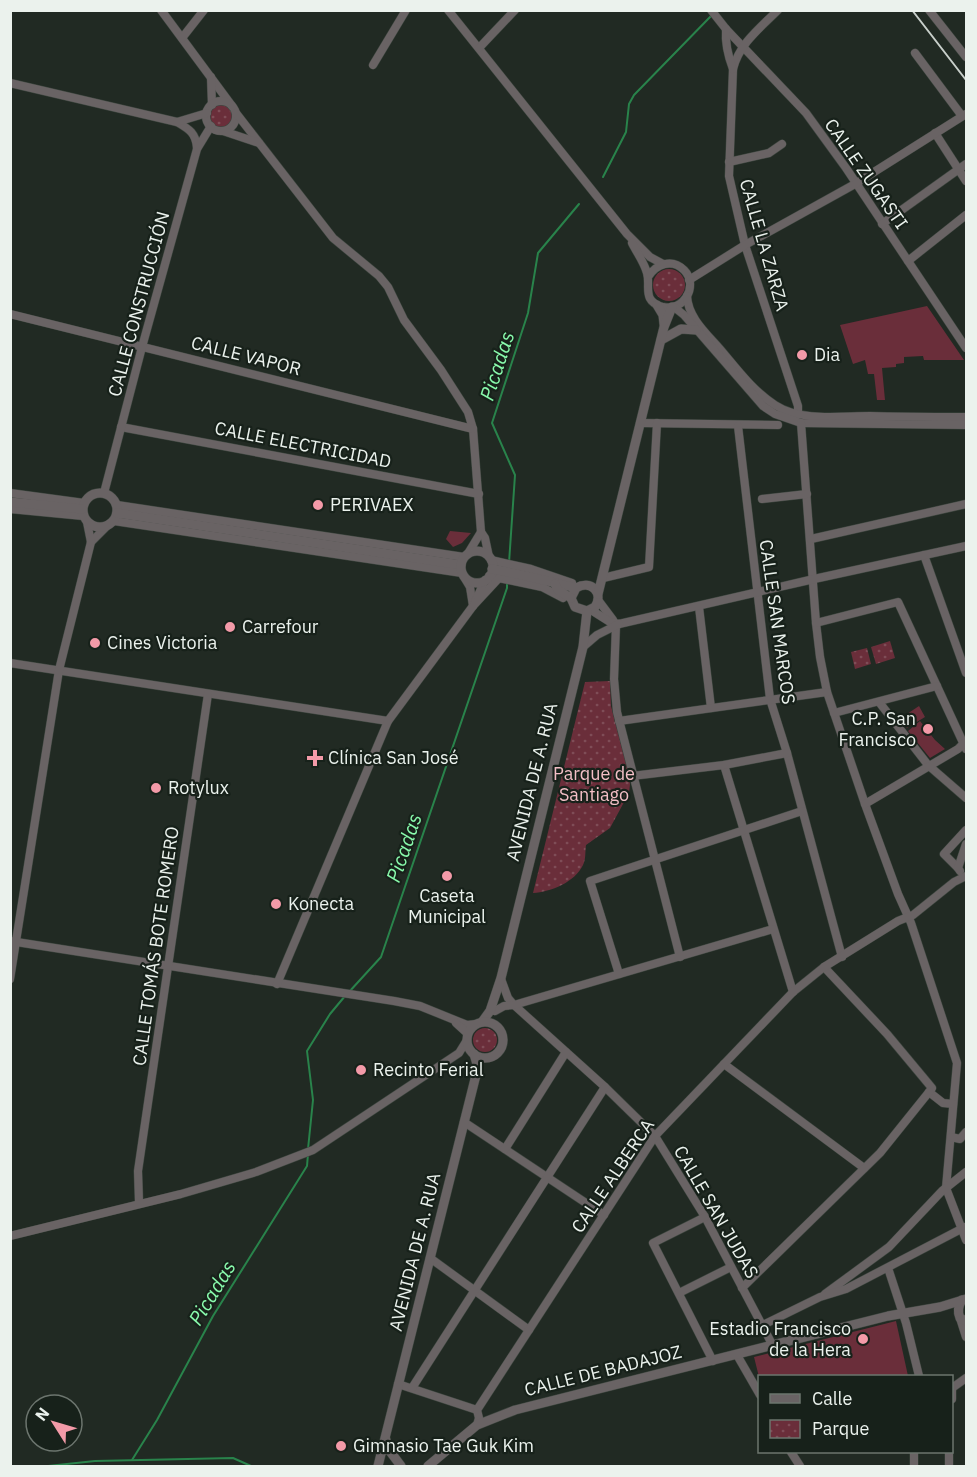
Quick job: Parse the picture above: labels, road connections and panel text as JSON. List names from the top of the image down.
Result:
{
  "streets": {
    "street": [
      "CALLE ZUGASTI",
      "CALLE LA ZARZA",
      "CALLE CONSTRUCCIÓN",
      "CALLE VAPOR",
      "CALLE ELECTRICIDAD",
      "CALLE SAN MARCOS",
      "AVENIDA DE A. RUA",
      "CALLE TOMÁS BOTE ROMERO",
      "CALLE ALBERCA",
      "CALLE SAN JUDAS",
      "CALLE DE BADAJOZ"
    ]
  },
  "crossings": [
    ["CALLE ZUGASTI", "CALLE LA ZARZA"],
    ["CALLE CONSTRUCCIÓN", "CALLE VAPOR"],
    ["CALLE CONSTRUCCIÓN", "CALLE ELECTRICIDAD"],
    ["CALLE SAN MARCOS", "CALLE ALBERCA"],
    ["AVENIDA DE A. RUA", "CALLE SAN JUDAS"],
    ["CALLE ALBERCA", "CALLE SAN JUDAS"],
    ["CALLE SAN JUDAS", "CALLE DE BADAJOZ"]
  ],
  "water": ["Picadas"],
  "parks": ["Parque de Santiago"],
  "places": {
    "other": [
      "Dia",
      "PERIVAEX",
      "Carrefour",
      "Cines Victoria",
      "C.P. San Francisco",
      "Rotylux",
      "Caseta Municipal",
      "Konecta",
      "Recinto Ferial",
      "Estadio Francisco de la Hera",
      "Gimnasio Tae Guk Kim"
    ],
    "health": ["Clínica San José"]
  },
  "legend": ["Calle", "Parque"],
  "north": "top left"
}
